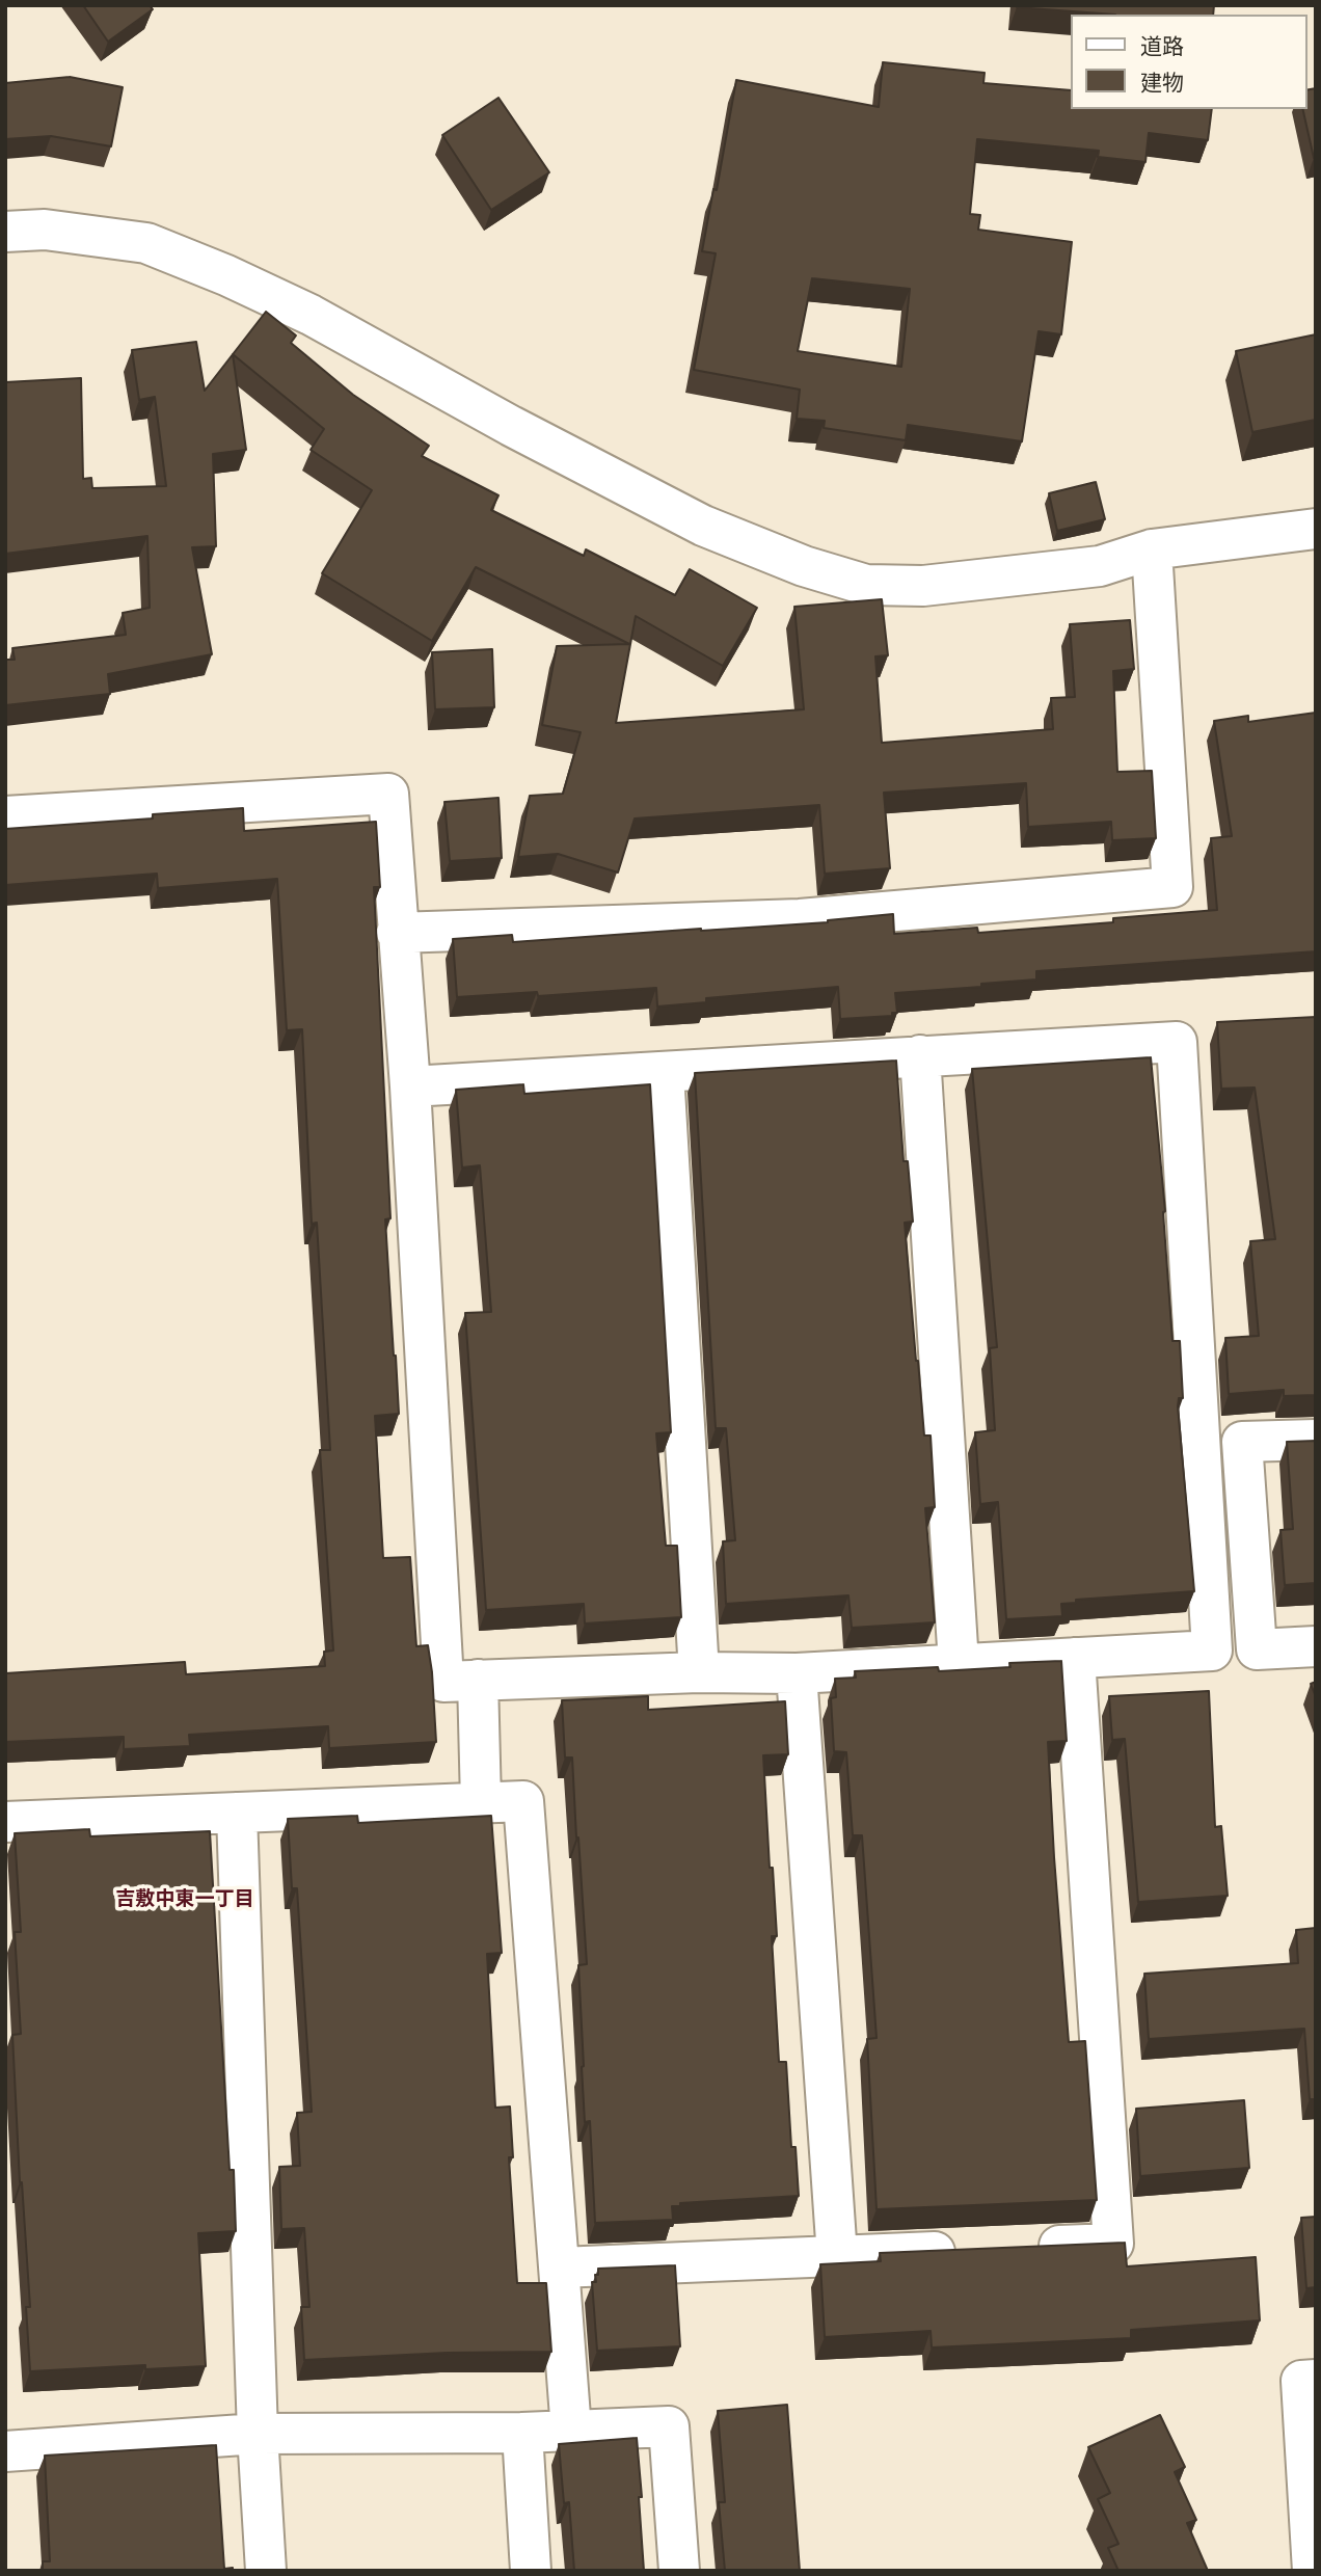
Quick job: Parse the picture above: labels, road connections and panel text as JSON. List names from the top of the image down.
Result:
{
  "districts": ["吉敷中東一丁目"],
  "legend": ["道路", "建物"]
}
